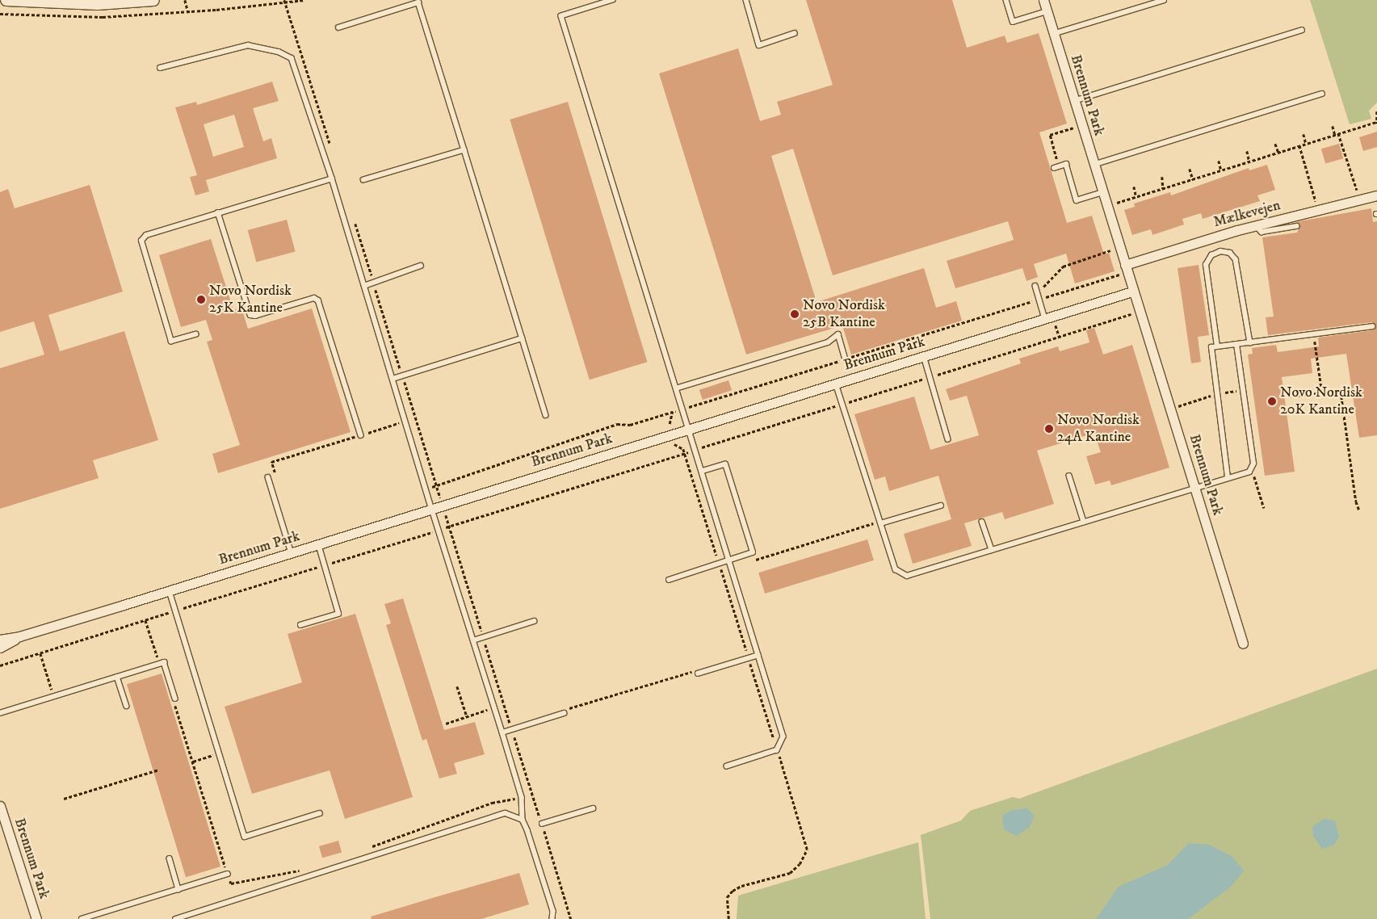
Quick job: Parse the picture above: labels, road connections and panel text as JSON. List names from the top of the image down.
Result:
{
  "streets": {
    "street": ["Brennum Park", "Mælkevejen"]
  },
  "crossings": [
    ["Brennum Park", "Mælkevejen"]
  ],
  "places": [
    "Novo Nordisk 25K Kantine",
    "Novo Nordisk 25B Kantine",
    "Novo Nordisk 20K Kantine",
    "Novo Nordisk 24A Kantine"
  ]
}
